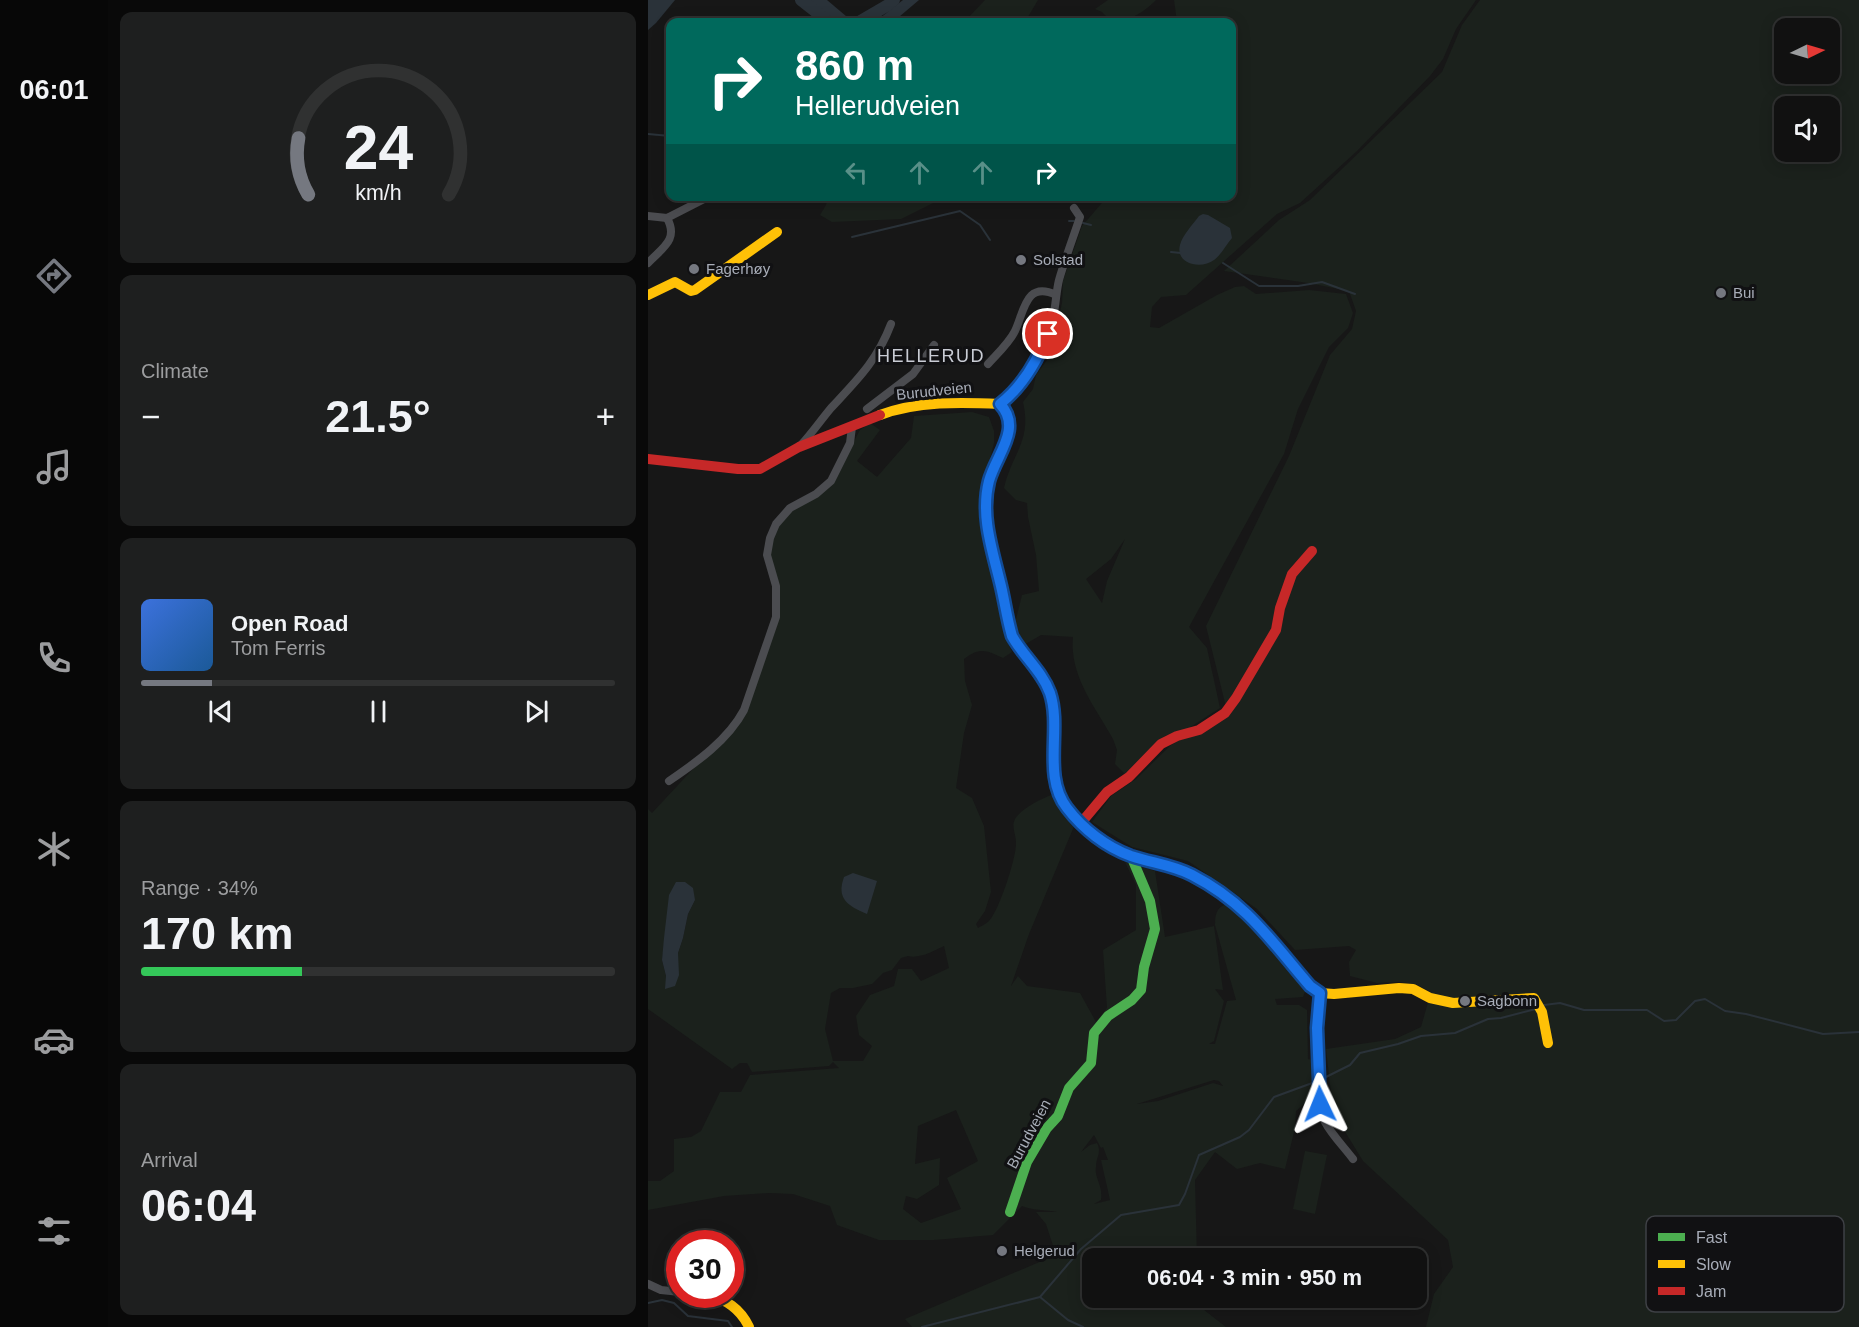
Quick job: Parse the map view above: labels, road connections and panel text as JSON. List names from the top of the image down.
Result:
{
  "streets": {
    "street": ["Burudveien"]
  },
  "districts": ["HELLERUD"],
  "places": [
    "Solstad",
    "Fagerhøy",
    "Bui",
    "Sagbonn",
    "Helgerud"
  ],
  "legend": ["Fast", "Slow", "Jam"],
  "north": "right",
  "page": {
    "tabs": "06:01",
    "turn": ["860 m", "Hellerudveien"],
    "tile": [
      "Climate",
      ["Range · 34%", "170 km"],
      ["Arrival", "06:04"]
    ],
    "heat": ["−", "21.5°", "+"],
    "song": ["Open Road", "Tom Ferris"],
    "limit": "30",
    "trip": "06:04 · 3 min · 950 m",
    "gauge": ["24", "km/h"]
  }
}
